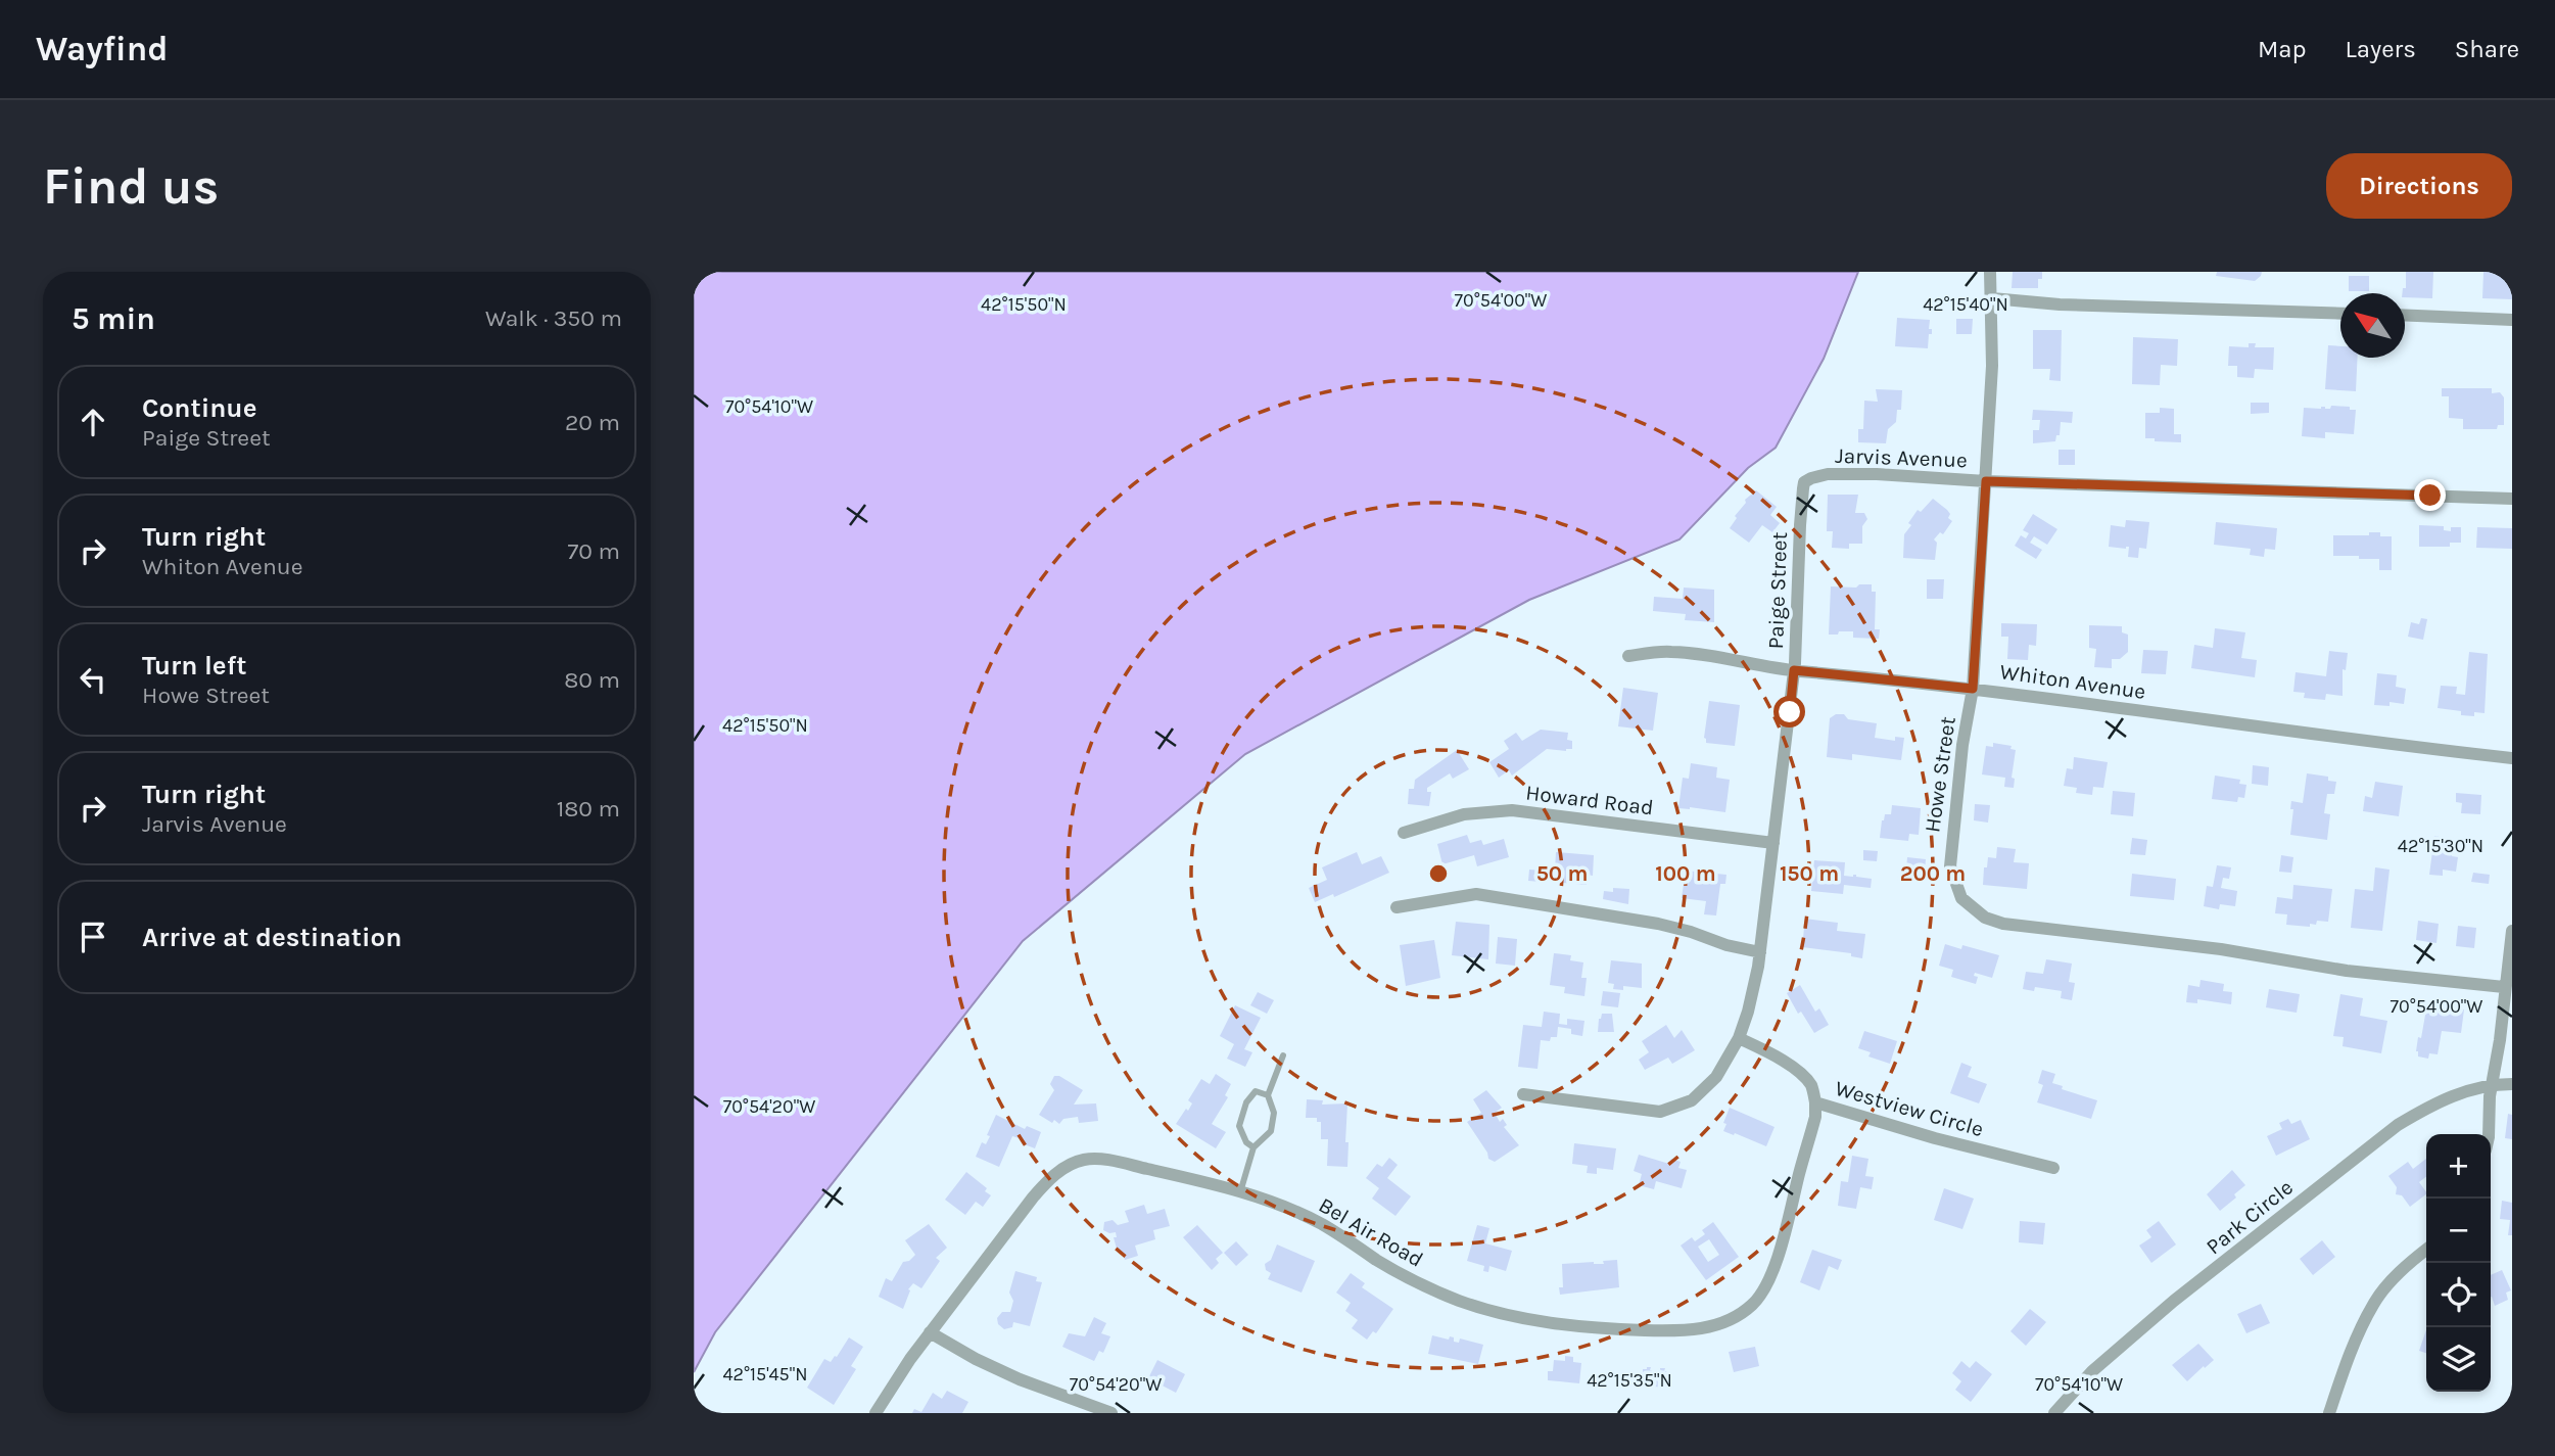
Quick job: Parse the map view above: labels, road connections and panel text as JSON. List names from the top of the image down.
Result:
{
  "streets": {
    "street": [
      "Jarvis Avenue",
      "Paige Street",
      "Whiton Avenue",
      "Howe Street",
      "Howard Road",
      "Westview Circle",
      "Park Circle",
      "Bel Air Road"
    ]
  },
  "crossings": [
    ["Jarvis Avenue", "Paige Street"],
    ["Jarvis Avenue", "Howe Street"],
    ["Paige Street", "Whiton Avenue"],
    ["Paige Street", "Howard Road"],
    ["Paige Street", "Westview Circle"],
    ["Whiton Avenue", "Howe Street"],
    ["Westview Circle", "Bel Air Road"]
  ],
  "north": "top left",
  "page": {
    "header": "Wayfind",
    "nav": ["Map", "Layers", "Share"],
    "buttons": "Directions",
    "title": "Find us",
    "heading": ["5 min", "Walk · 350 m"],
    "list": [
      ["Continue", "Paige Street", "20 m"],
      ["Turn right", "Whiton Avenue", "70 m"],
      ["Turn left", "Howe Street", "80 m"],
      ["Turn right", "Jarvis Avenue", "180 m"],
      "Arrive at destination"
    ],
    "map_buttons": ["+", "−"]
  },
  "coordinates": [
    "70°54'00\"W",
    "42°15'50\"N",
    "42°15'40\"N",
    "70°54'10\"W",
    "42°15'30\"N",
    "70°54'20\"W",
    "42°15'45\"N",
    "42°15'35\"N"
  ],
  "rings": [
    "50 m",
    "100 m",
    "150 m",
    "200 m"
  ]
}
